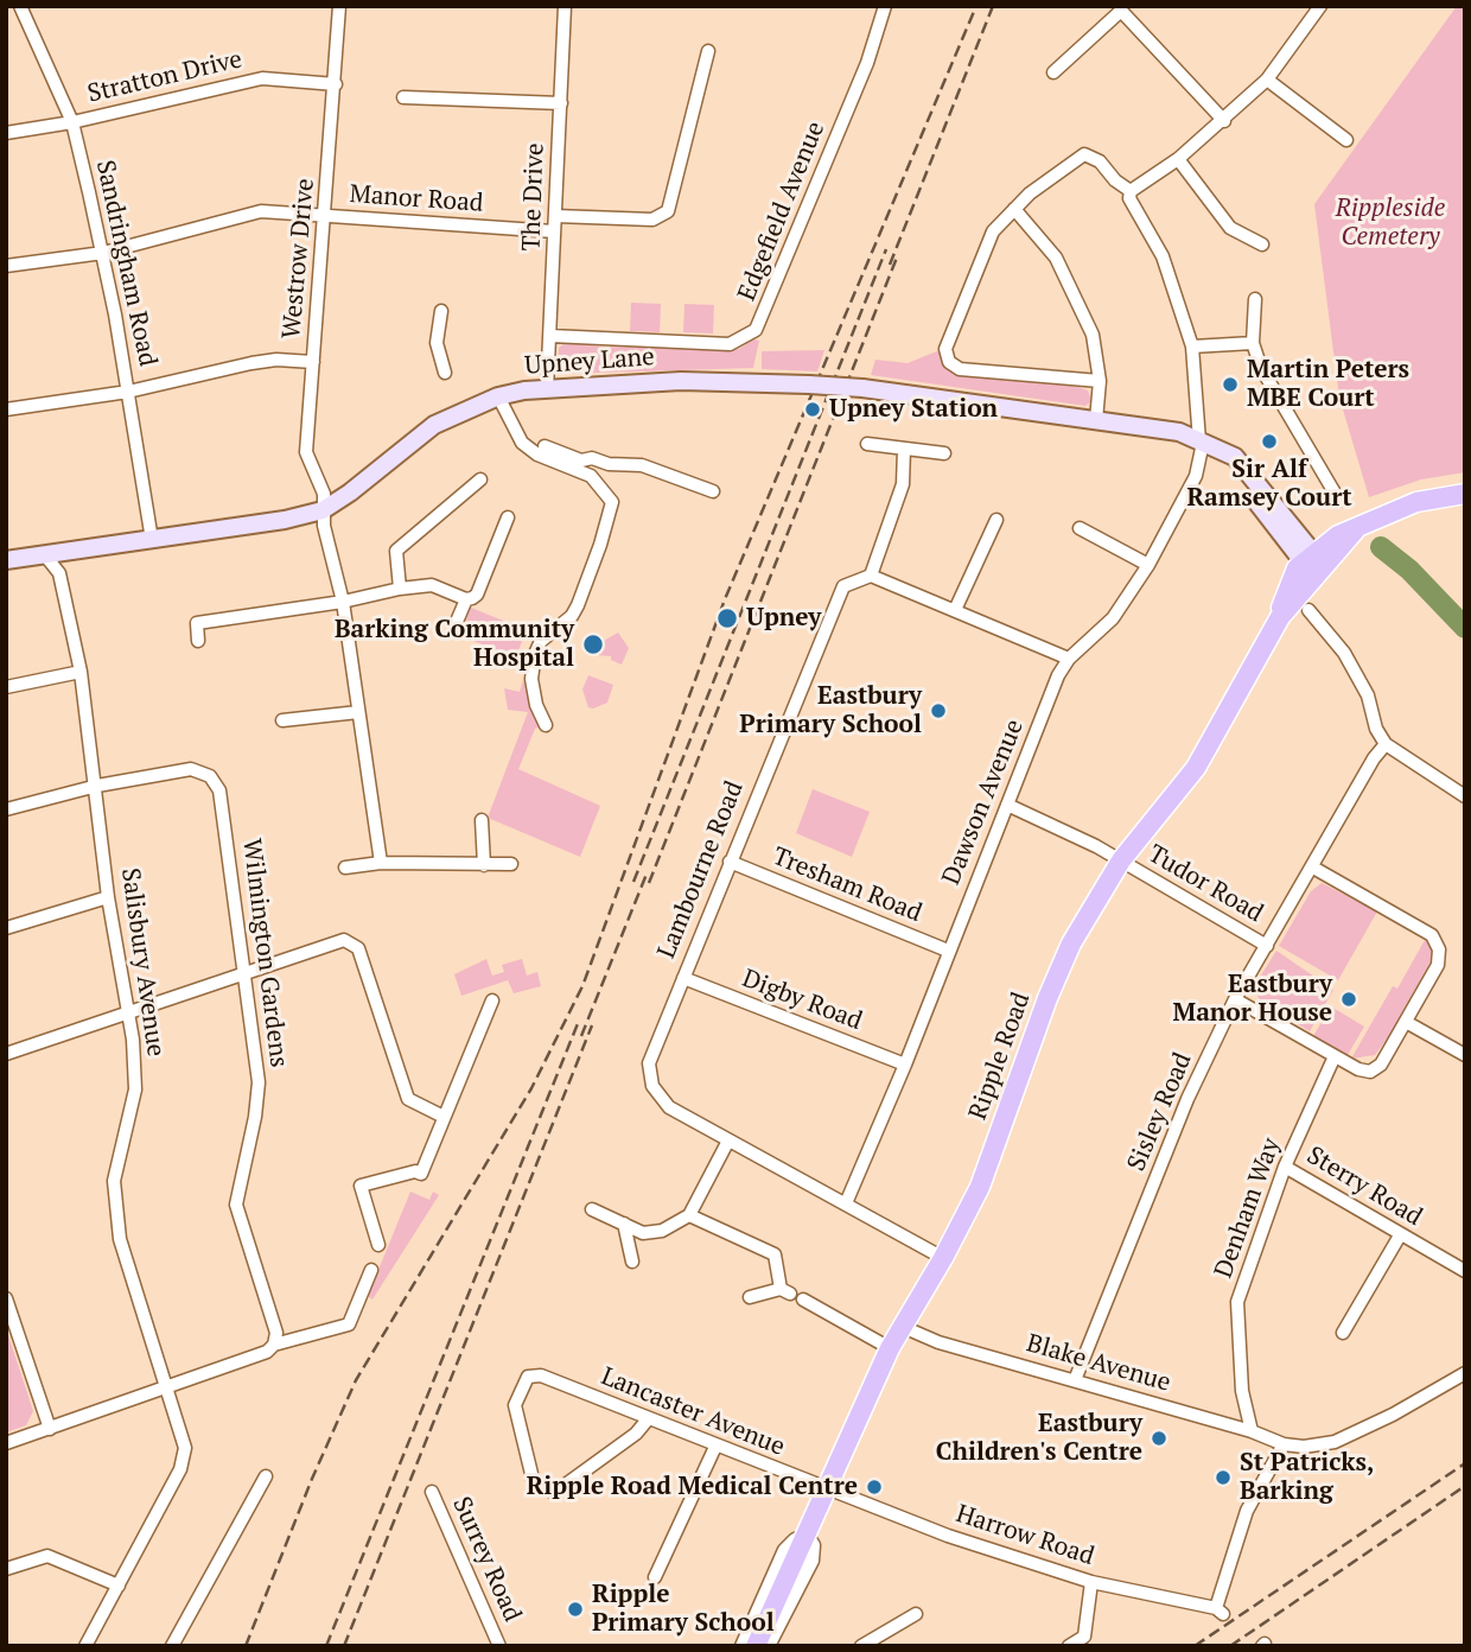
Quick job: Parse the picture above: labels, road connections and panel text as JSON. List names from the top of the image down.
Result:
{
  "streets": {
    "main road": ["Ripple Road"],
    "street": [
      "Stratton Drive",
      "The Drive",
      "Manor Road",
      "Edgefield Avenue",
      "Westrow Drive",
      "Sandringham Road",
      "Upney Lane",
      "Dawson Avenue",
      "Lambourne Road",
      "Tudor Road",
      "Tresham Road",
      "Wilmington Gardens",
      "Salisbury Avenue",
      "Digby Road",
      "Sisley Road",
      "Sterry Road",
      "Denham Way",
      "Blake Avenue",
      "Lancaster Avenue",
      "Harrow Road",
      "Surrey Road"
    ]
  },
  "crossings": [
    ["Stratton Drive", "Westrow Drive"],
    ["Stratton Drive", "Sandringham Road"],
    ["The Drive", "Manor Road"],
    ["The Drive", "Edgefield Avenue"],
    ["The Drive", "Upney Lane"],
    ["Manor Road", "Westrow Drive"],
    ["Manor Road", "Sandringham Road"],
    ["Westrow Drive", "Upney Lane"],
    ["Sandringham Road", "Upney Lane"],
    ["Upney Lane", "Dawson Avenue"],
    ["Upney Lane", "Salisbury Avenue"],
    ["Dawson Avenue", "Lambourne Road"],
    ["Dawson Avenue", "Tudor Road"],
    ["Dawson Avenue", "Tresham Road"],
    ["Dawson Avenue", "Digby Road"],
    ["Lambourne Road", "Tresham Road"],
    ["Lambourne Road", "Digby Road"],
    ["Lambourne Road", "Ripple Road"],
    ["Tudor Road", "Ripple Road"],
    ["Tudor Road", "Sisley Road"],
    ["Wilmington Gardens", "Salisbury Avenue"],
    ["Ripple Road", "Blake Avenue"],
    ["Ripple Road", "Lancaster Avenue"],
    ["Ripple Road", "Harrow Road"],
    ["Sisley Road", "Blake Avenue"],
    ["Sterry Road", "Denham Way"],
    ["Denham Way", "Blake Avenue"],
    ["Blake Avenue", "Harrow Road"],
    ["Lancaster Avenue", "Harrow Road"]
  ],
  "parks": ["Rippleside Cemetery"],
  "places": [
    "Martin Peters MBE Court",
    "Upney Station",
    "Sir Alf Ramsey Court",
    "Upney",
    "Barking Community Hospital",
    "Eastbury Primary School",
    "Eastbury Manor House",
    "Eastbury Children's Centre",
    "St Patricks, Barking",
    "Ripple Road Medical Centre",
    "Ripple Primary School"
  ]
}
